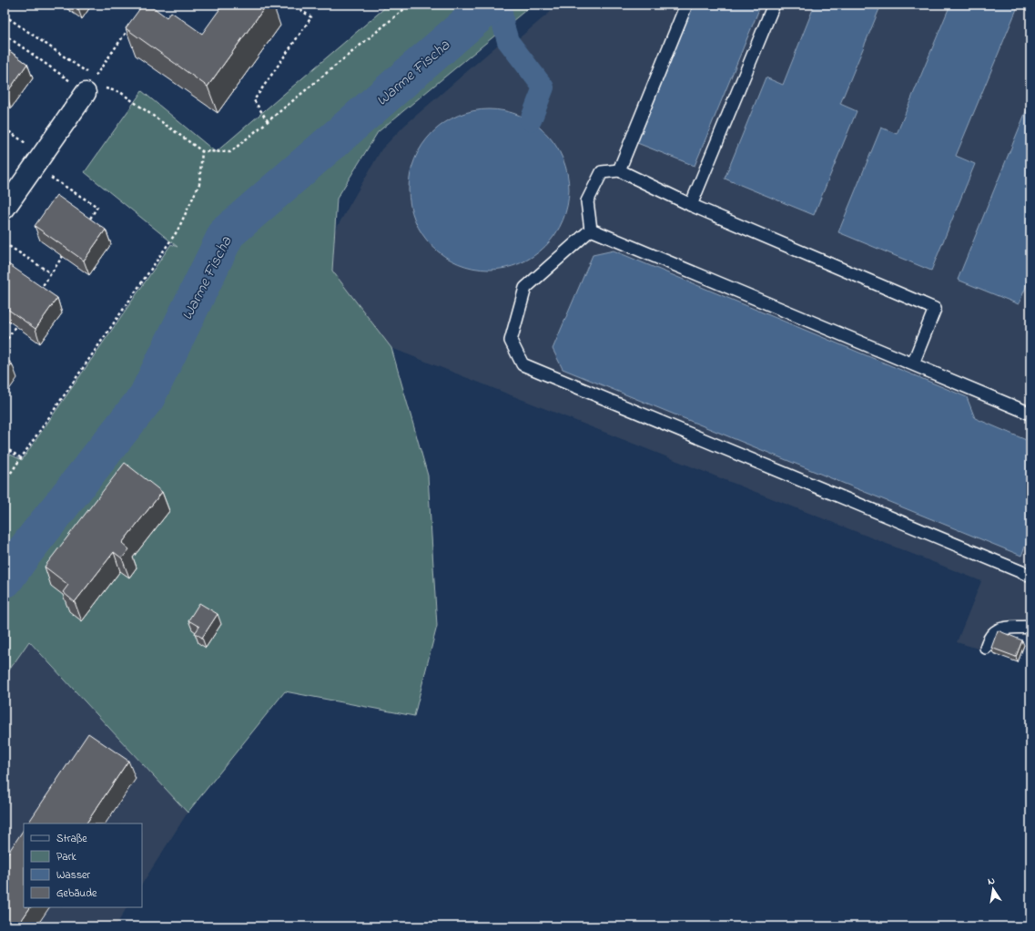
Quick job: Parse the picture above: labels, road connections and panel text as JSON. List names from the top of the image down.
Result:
{
  "water": ["Warme Fischa"],
  "legend": [
    "Straße",
    "Park",
    "Wasser",
    "Gebäude"
  ],
  "north": "top"
}
